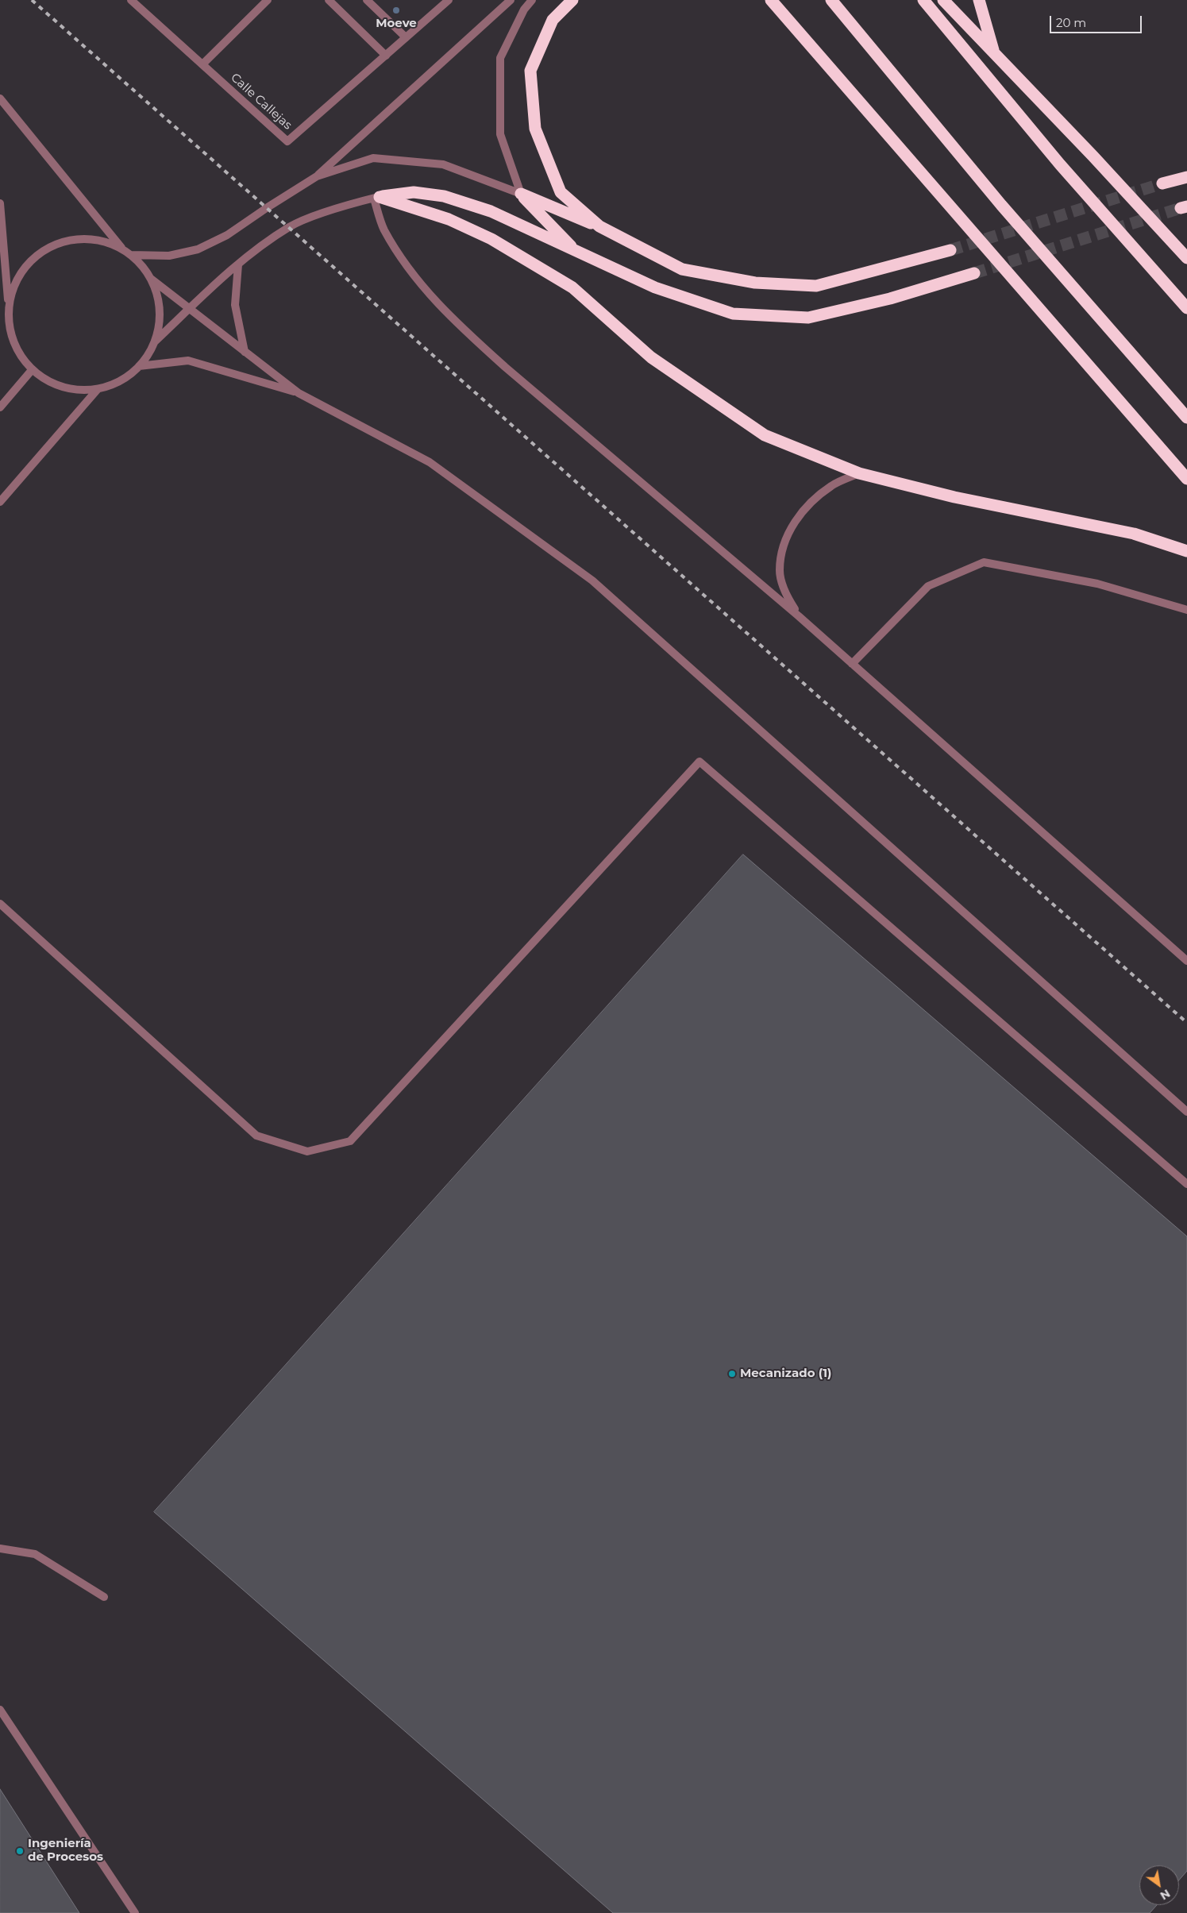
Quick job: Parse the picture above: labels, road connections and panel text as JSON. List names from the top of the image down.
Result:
{
  "streets": {
    "street": ["Calle Callejas"]
  },
  "places": ["Moeve", "Mecanizado (1)", "Ingeniería de Procesos"],
  "scale_bar": "20 m",
  "north": "bottom right"
}
